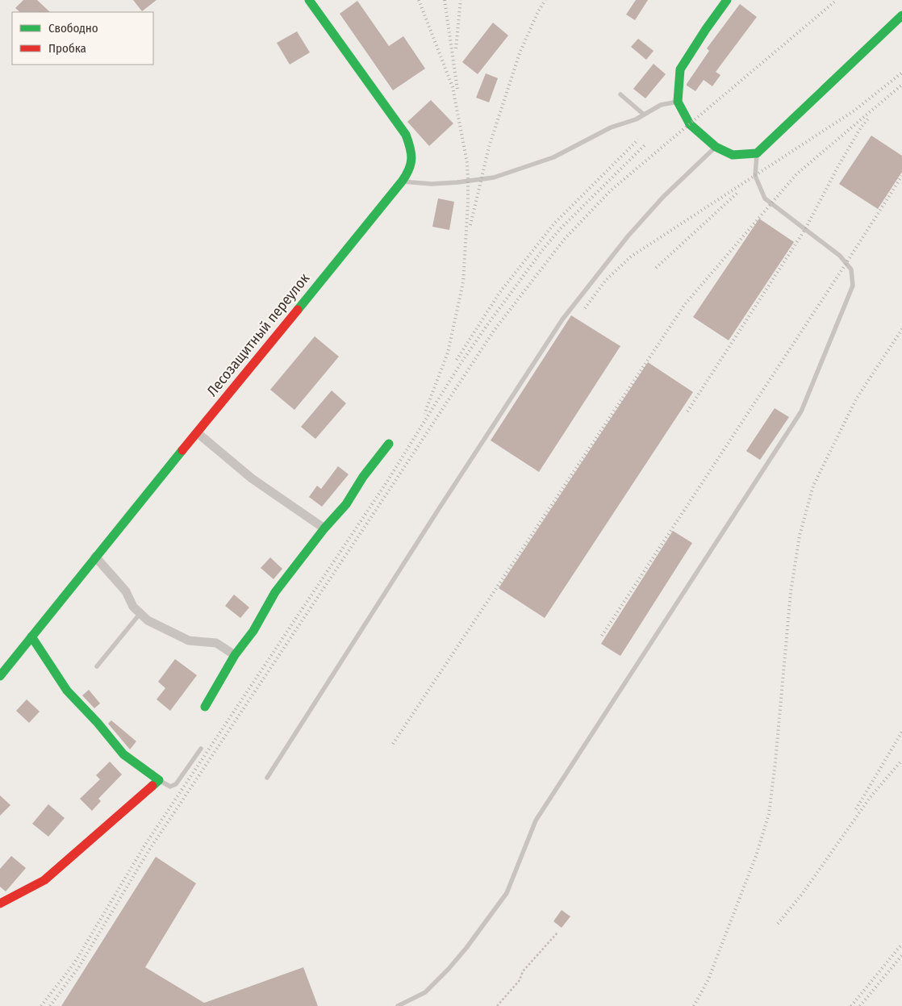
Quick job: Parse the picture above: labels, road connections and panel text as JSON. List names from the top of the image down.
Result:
{
  "streets": {
    "street": ["Лесозащитный переулок"]
  },
  "legend": ["Свободно", "Пробка"]
}
